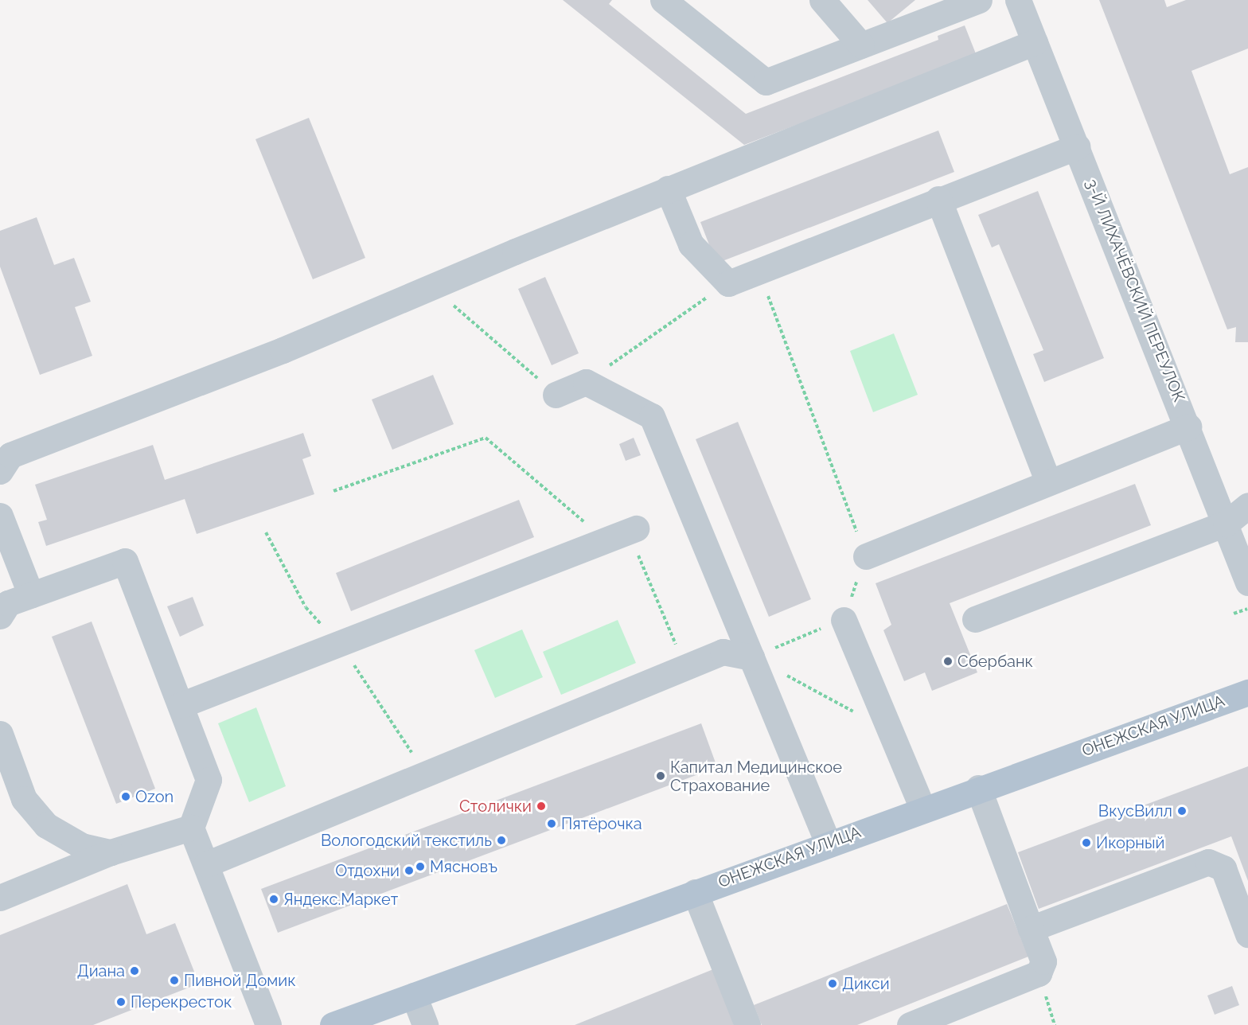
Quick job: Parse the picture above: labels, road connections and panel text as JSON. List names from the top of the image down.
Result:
{
  "streets": {
    "main road": ["ОНЕЖСКАЯ УЛИЦА"],
    "street": ["3-Й ЛИХАЧЁВСКИЙ ПЕРЕУЛОК"]
  },
  "places": [
    "Сбербанк",
    "Капитал Медицинское Страхование",
    "Ozon",
    "Столички",
    "ВкусВилл",
    "Пятёрочка",
    "Вологодский текстиль",
    "Икорный",
    "Мясновъ",
    "Отдохни",
    "Яндекс.Маркет",
    "Диана",
    "Пивной Домик",
    "Дикси",
    "Перекресток"
  ]
}
